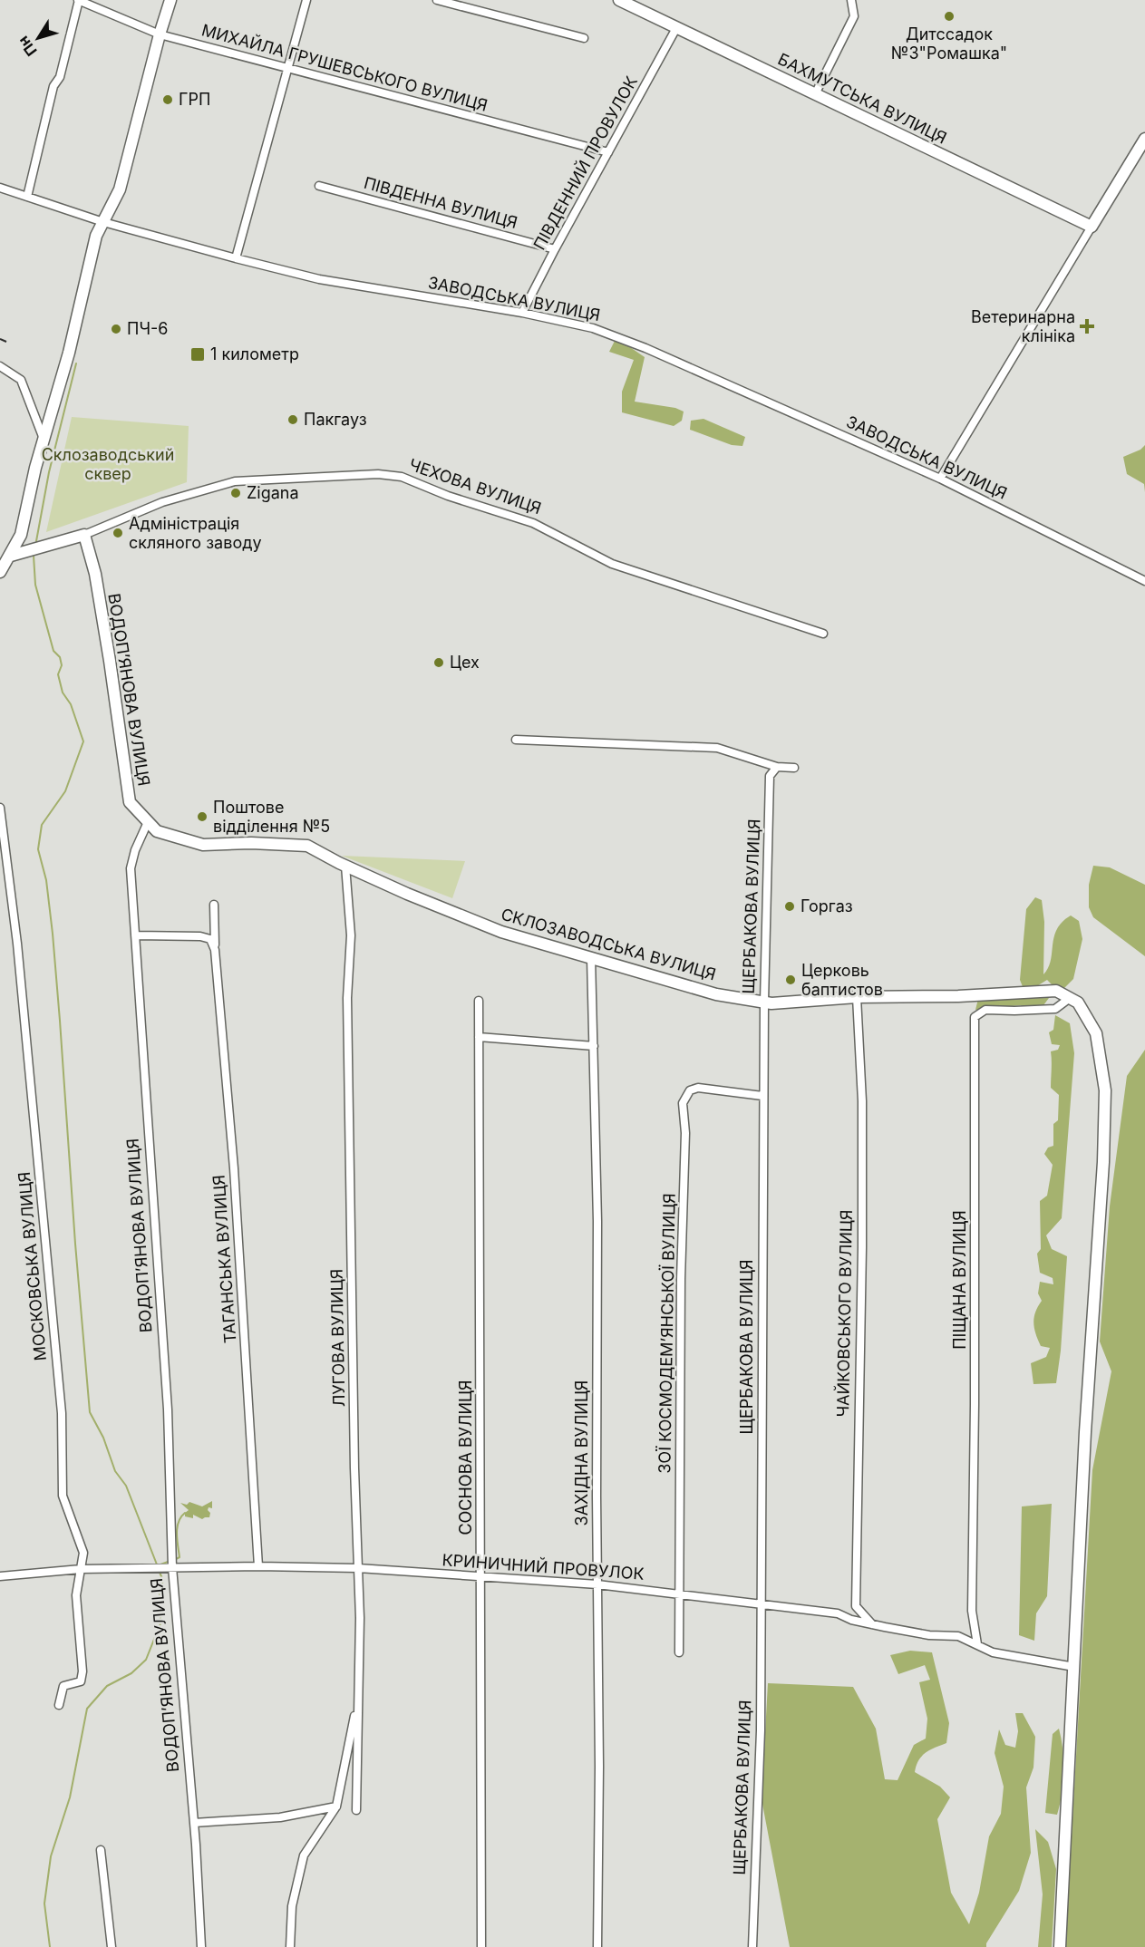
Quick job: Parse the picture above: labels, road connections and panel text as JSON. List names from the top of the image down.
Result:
{
  "streets": {
    "street": [
      "МИХАЙЛА ГРУШЕВСЬКОГО ВУЛИЦЯ",
      "БАХМУТСЬКА ВУЛИЦЯ",
      "ПІВДЕННИЙ ПРОВУЛОК",
      "ПІВДЕННА ВУЛИЦЯ",
      "ЗАВОДСЬКА ВУЛИЦЯ",
      "ЧЕХОВА ВУЛИЦЯ",
      "ВОДОП’ЯНОВА ВУЛИЦЯ",
      "ЩЕРБАКОВА ВУЛИЦЯ",
      "СКЛОЗАВОДСЬКА ВУЛИЦЯ",
      "ТАГАНСЬКА ВУЛИЦЯ",
      "МОСКОВСЬКА ВУЛИЦЯ",
      "ПІЩАНА ВУЛИЦЯ",
      "ЧАЙКОВСЬКОГО ВУЛИЦЯ",
      "ЗОЇ КОСМОДЕМ’ЯНСЬКОЇ ВУЛИЦЯ",
      "ЛУГОВА ВУЛИЦЯ",
      "ЗАХІДНА ВУЛИЦЯ",
      "СОСНОВА ВУЛИЦЯ",
      "КРИНИЧНИЙ ПРОВУЛОК"
    ]
  },
  "crossings": [
    ["МИХАЙЛА ГРУШЕВСЬКОГО ВУЛИЦЯ", "ПІВДЕННИЙ ПРОВУЛОК"],
    ["БАХМУТСЬКА ВУЛИЦЯ", "ПІВДЕННИЙ ПРОВУЛОК"],
    ["ПІВДЕННИЙ ПРОВУЛОК", "ПІВДЕННА ВУЛИЦЯ"],
    ["ПІВДЕННИЙ ПРОВУЛОК", "ЗАВОДСЬКА ВУЛИЦЯ"],
    ["ЧЕХОВА ВУЛИЦЯ", "ВОДОП’ЯНОВА ВУЛИЦЯ"],
    ["ВОДОП’ЯНОВА ВУЛИЦЯ", "СКЛОЗАВОДСЬКА ВУЛИЦЯ"],
    ["ВОДОП’ЯНОВА ВУЛИЦЯ", "КРИНИЧНИЙ ПРОВУЛОК"],
    ["ЩЕРБАКОВА ВУЛИЦЯ", "СКЛОЗАВОДСЬКА ВУЛИЦЯ"],
    ["ЩЕРБАКОВА ВУЛИЦЯ", "ЗОЇ КОСМОДЕМ’ЯНСЬКОЇ ВУЛИЦЯ"],
    ["ЩЕРБАКОВА ВУЛИЦЯ", "КРИНИЧНИЙ ПРОВУЛОК"],
    ["СКЛОЗАВОДСЬКА ВУЛИЦЯ", "ПІЩАНА ВУЛИЦЯ"],
    ["СКЛОЗАВОДСЬКА ВУЛИЦЯ", "ЧАЙКОВСЬКОГО ВУЛИЦЯ"],
    ["СКЛОЗАВОДСЬКА ВУЛИЦЯ", "ЛУГОВА ВУЛИЦЯ"],
    ["СКЛОЗАВОДСЬКА ВУЛИЦЯ", "ЗАХІДНА ВУЛИЦЯ"],
    ["ТАГАНСЬКА ВУЛИЦЯ", "КРИНИЧНИЙ ПРОВУЛОК"],
    ["МОСКОВСЬКА ВУЛИЦЯ", "КРИНИЧНИЙ ПРОВУЛОК"],
    ["ПІЩАНА ВУЛИЦЯ", "КРИНИЧНИЙ ПРОВУЛОК"],
    ["ЗОЇ КОСМОДЕМ’ЯНСЬКОЇ ВУЛИЦЯ", "КРИНИЧНИЙ ПРОВУЛОК"],
    ["ЛУГОВА ВУЛИЦЯ", "КРИНИЧНИЙ ПРОВУЛОК"],
    ["ЗАХІДНА ВУЛИЦЯ", "КРИНИЧНИЙ ПРОВУЛОК"],
    ["СОСНОВА ВУЛИЦЯ", "КРИНИЧНИЙ ПРОВУЛОК"]
  ],
  "parks": ["Склозаводський сквер"],
  "places": {
    "other": [
      "Дитссадок №3\"Ромашка\"",
      "ГРП",
      "ПЧ-6",
      "Пакгауз",
      "Zigana",
      "Адміністрація скляного заводу",
      "Цех",
      "Поштове відділення №5",
      "Горгаз",
      "Церковь баптистов"
    ],
    "health": ["Ветеринарна клініка"],
    "transit": ["1 километр"]
  },
  "north": "bottom left"
}
